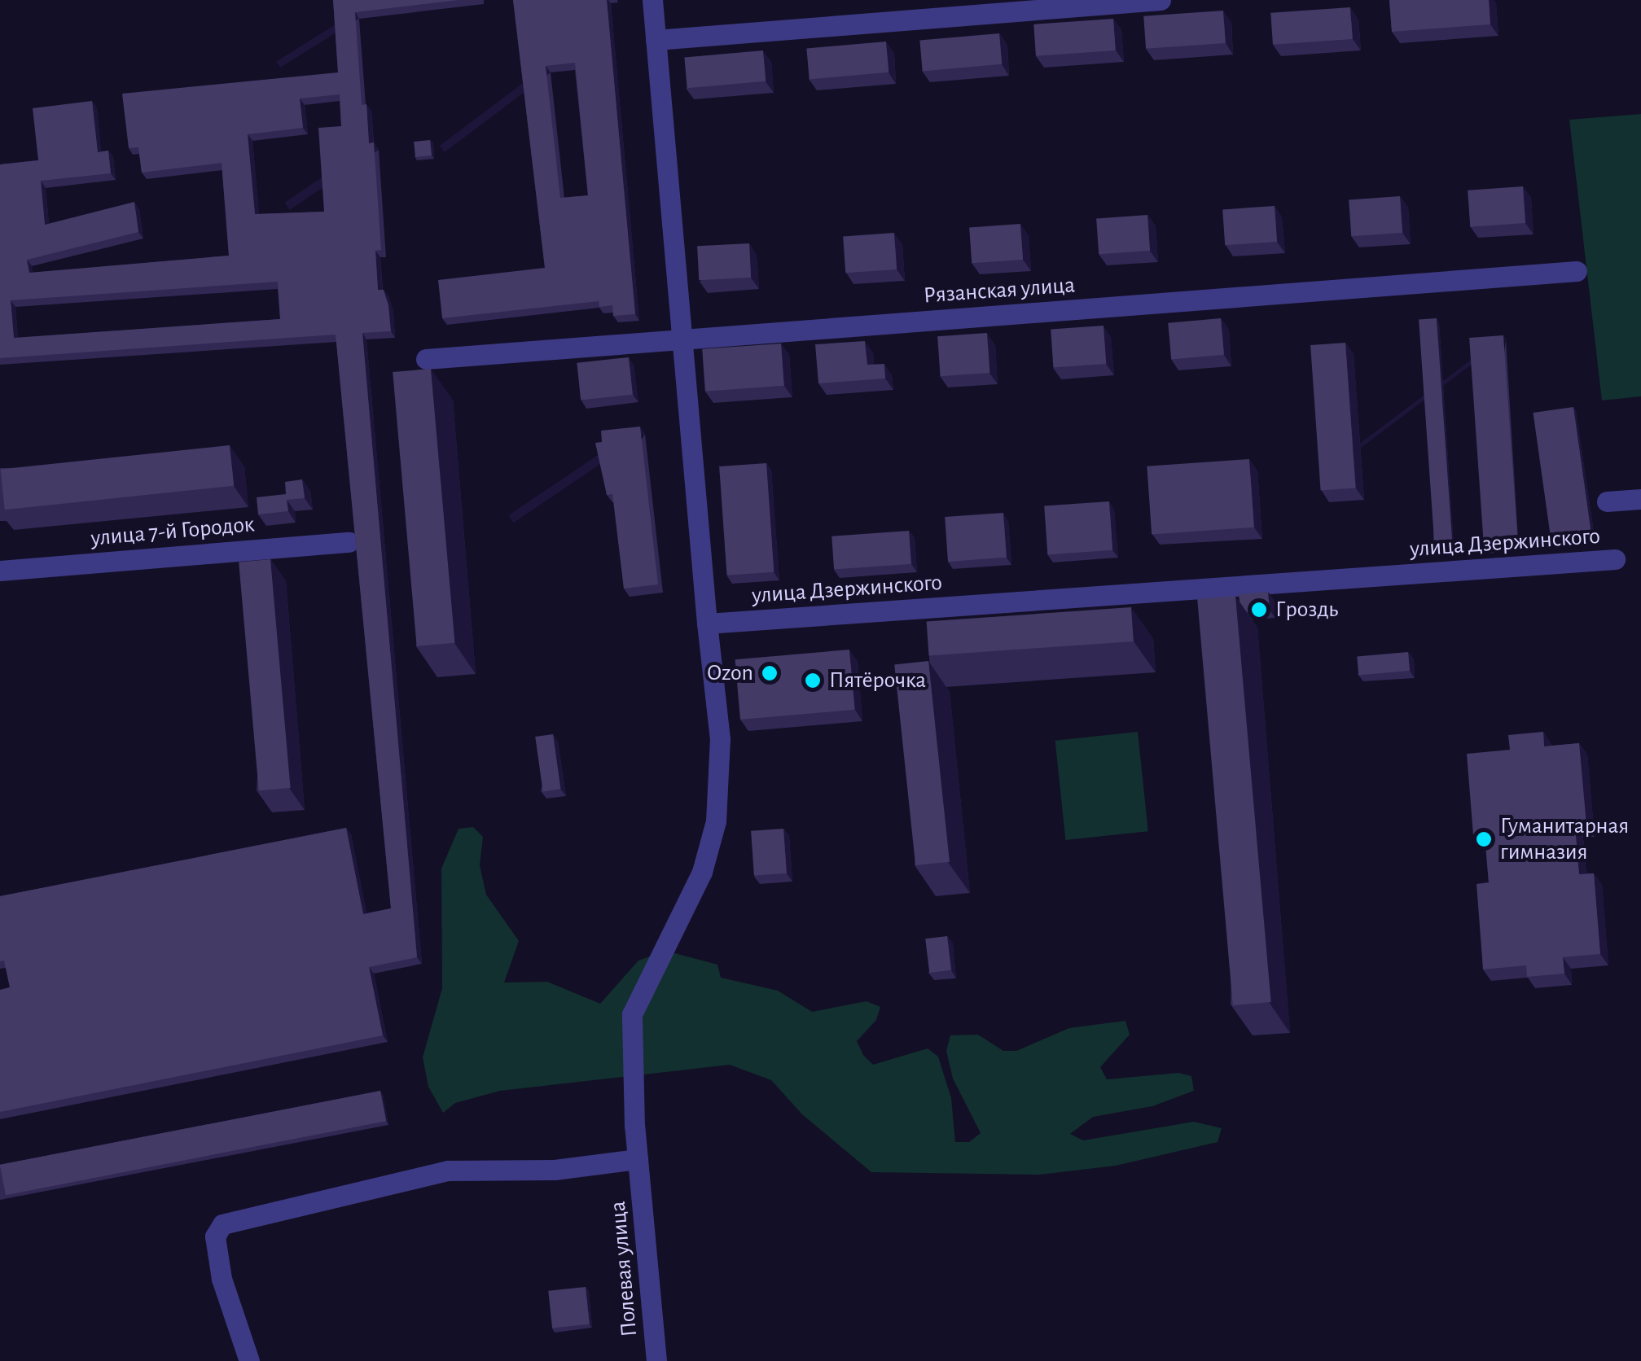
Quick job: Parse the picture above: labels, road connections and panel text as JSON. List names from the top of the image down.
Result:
{
  "streets": {
    "street": [
      "Рязанская улица",
      "улица 7-й Городок",
      "улица Дзержинского",
      "Полевая улица"
    ]
  },
  "crossings": [
    ["улица Дзержинского", "Полевая улица"]
  ],
  "places": [
    "Гроздь",
    "Ozon",
    "Пятёрочка",
    "Гуманитарная гимназия"
  ]
}
